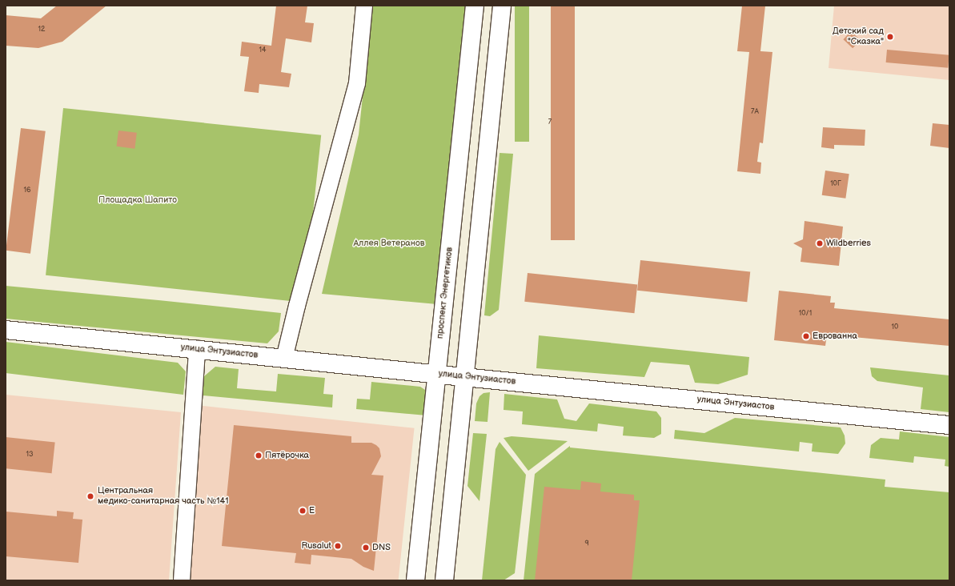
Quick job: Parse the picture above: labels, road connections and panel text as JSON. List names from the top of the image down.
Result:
{
  "streets": {
    "main road": ["проспект Энергетиков", "улица Энтузиастов"]
  },
  "crossings": [
    ["проспект Энергетиков", "улица Энтузиастов"]
  ],
  "parks": ["Площадка Шапито", "Аллея Ветеранов"],
  "places": [
    "Детский сад \"Сказка\"",
    "Wildberries",
    "Еврованна",
    "Пятёрочка",
    "Центральная медико-санитарная часть №141",
    "Е",
    "Rusalut",
    "DNS"
  ],
  "house_numbers": [
    "12",
    "14",
    "7А",
    "7",
    "10Г",
    "16",
    "10/1",
    "10",
    "13",
    "9"
  ]
}
